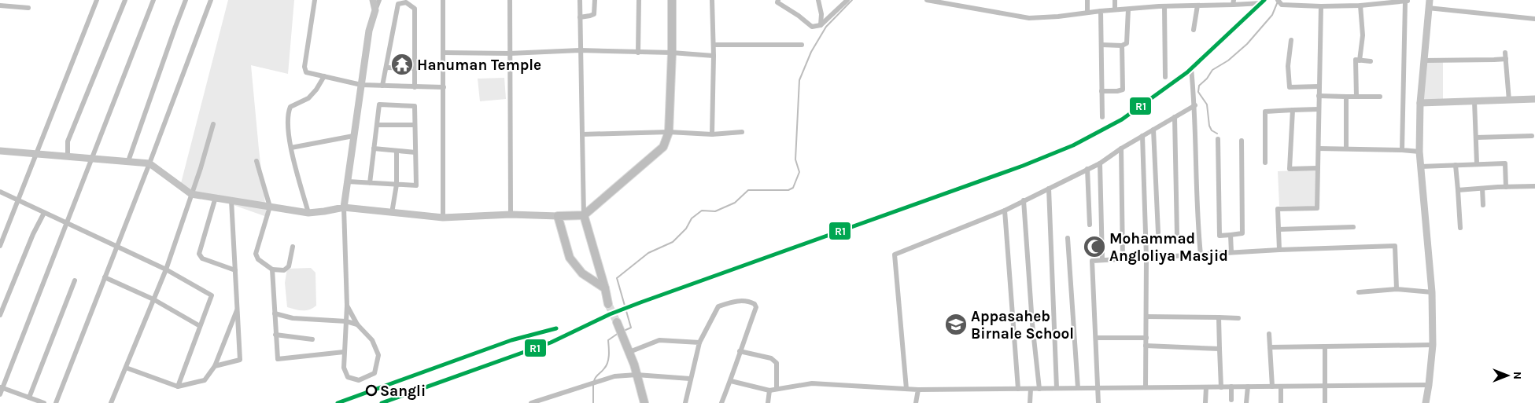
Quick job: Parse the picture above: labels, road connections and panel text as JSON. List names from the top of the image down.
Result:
{
  "places": {
    "temple": ["Hanuman Temple"],
    "mosque": ["Mohammad Angloliya Masjid"],
    "school or university": ["Appasaheb Birnale School"],
    "other": ["Sangli"]
  },
  "lines": ["transit line R1"],
  "north": "right"
}
